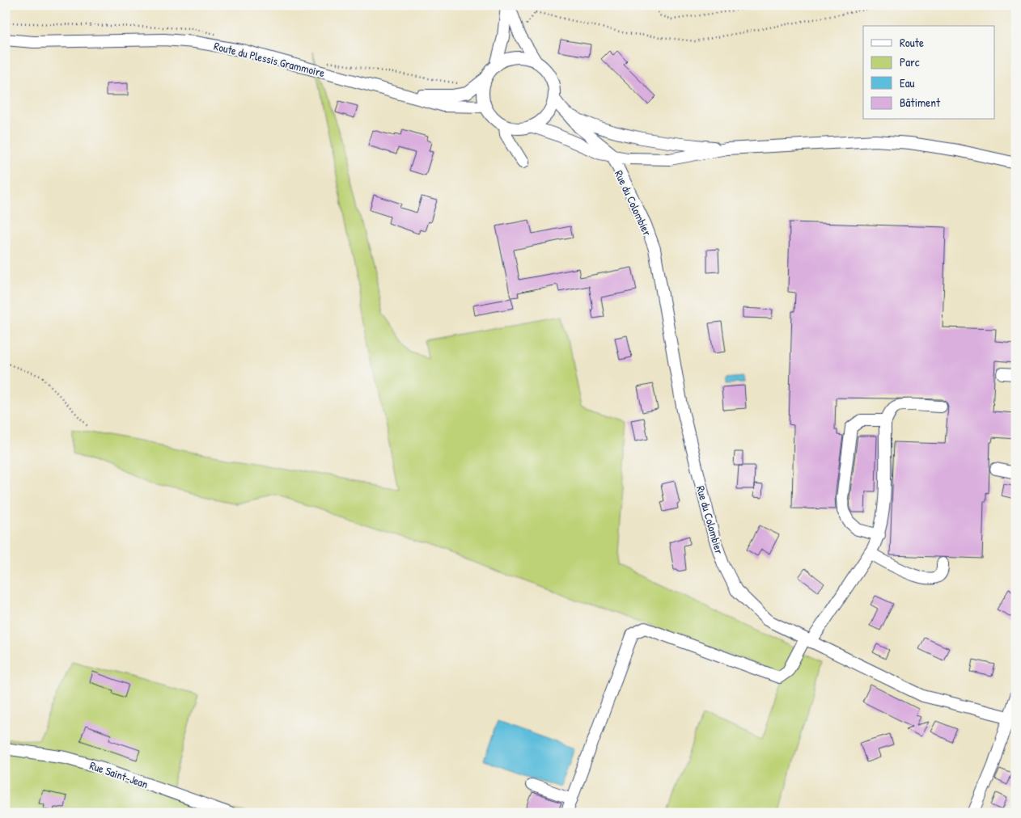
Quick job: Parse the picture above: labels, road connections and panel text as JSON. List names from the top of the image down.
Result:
{
  "streets": {
    "street": ["Route du Plessis Grammoire", "Rue du Colombier", "Rue Saint-Jean"]
  },
  "crossings": [
    ["Route du Plessis Grammoire", "Rue du Colombier"]
  ],
  "legend": [
    "Route",
    "Parc",
    "Eau",
    "Bâtiment"
  ]
}
